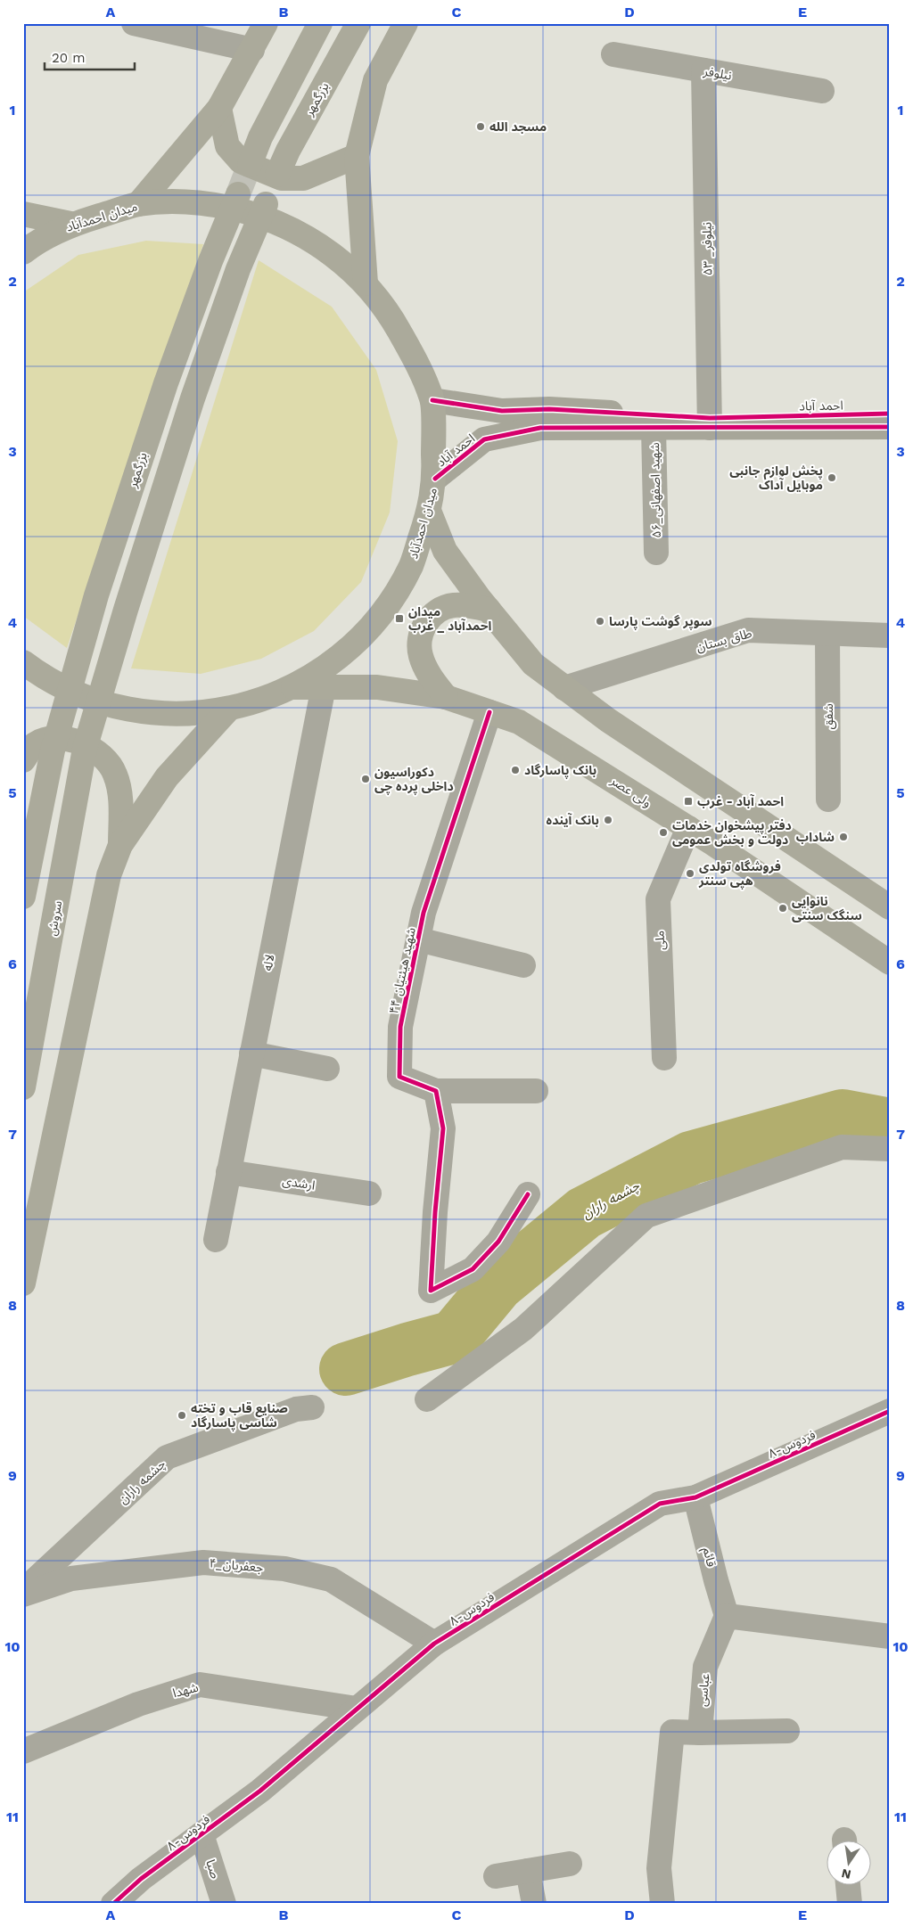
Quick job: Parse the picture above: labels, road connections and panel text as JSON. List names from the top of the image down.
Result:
{
  "streets": {
    "main road": [
      "بزرگمهر",
      "میدان احمدآباد",
      "احمد آباد",
      "ولی عصر",
      "سروش"
    ],
    "street": [
      "نیلوفر",
      "۵۳ _نیلوفر",
      "۵۶_شهید اصفهانی",
      "طاق بستان",
      "شفق",
      "ملی",
      "لاله",
      "شهید هیئتیان ۴۴",
      "ارشدی",
      "۸-فردوس",
      "چشمه راران",
      "قائم",
      "۴_جعفریان",
      "شهدا",
      "عباسی",
      "صبا"
    ]
  },
  "crossings": [
    ["نیلوفر", "۵۳ _نیلوفر"],
    ["میدان احمدآباد", "احمد آباد"],
    ["میدان احمدآباد", "ولی عصر"],
    ["۵۳ _نیلوفر", "احمد آباد"],
    ["احمد آباد", "۵۶_شهید اصفهانی"],
    ["طاق بستان", "شفق"],
    ["ولی عصر", "ملی"],
    ["ولی عصر", "لاله"],
    ["ولی عصر", "شهید هیئتیان ۴۴"],
    ["لاله", "ارشدی"],
    ["۸-فردوس", "قائم"],
    ["۸-فردوس", "۴_جعفریان"],
    ["۸-فردوس", "شهدا"],
    ["۸-فردوس", "صبا"],
    ["چشمه راران", "۴_جعفریان"],
    ["قائم", "عباسی"]
  ],
  "water": ["چشمه راران"],
  "places": {
    "other": [
      "مسجد الله",
      "پخش لوازم جانبی موبایل آداک",
      "سوپر گوشت پارسا",
      "بانک پاسارگاد",
      "دکوراسیون داخلی پرده چی",
      "بانک آینده",
      "دفتر پیشخوان خدمات دولت و بخش عمومی",
      "شاداب",
      "فروشگاه تولدی هپی سنتر",
      "نانوایی سنگک سنتی",
      "صنایع قاب و تخته شاسی پاسارگاد"
    ],
    "transit": ["میدان احمدآباد _ غرب", "احمد آباد - غرب"]
  },
  "scale_bar": "20 m",
  "north": "bottom",
  "grid": {
    "columns": [
      "A",
      "B",
      "C",
      "D",
      "E"
    ],
    "rows": [
      "1",
      "2",
      "3",
      "4",
      "5",
      "6",
      "7",
      "8",
      "9",
      "10",
      "11"
    ]
  }
}
